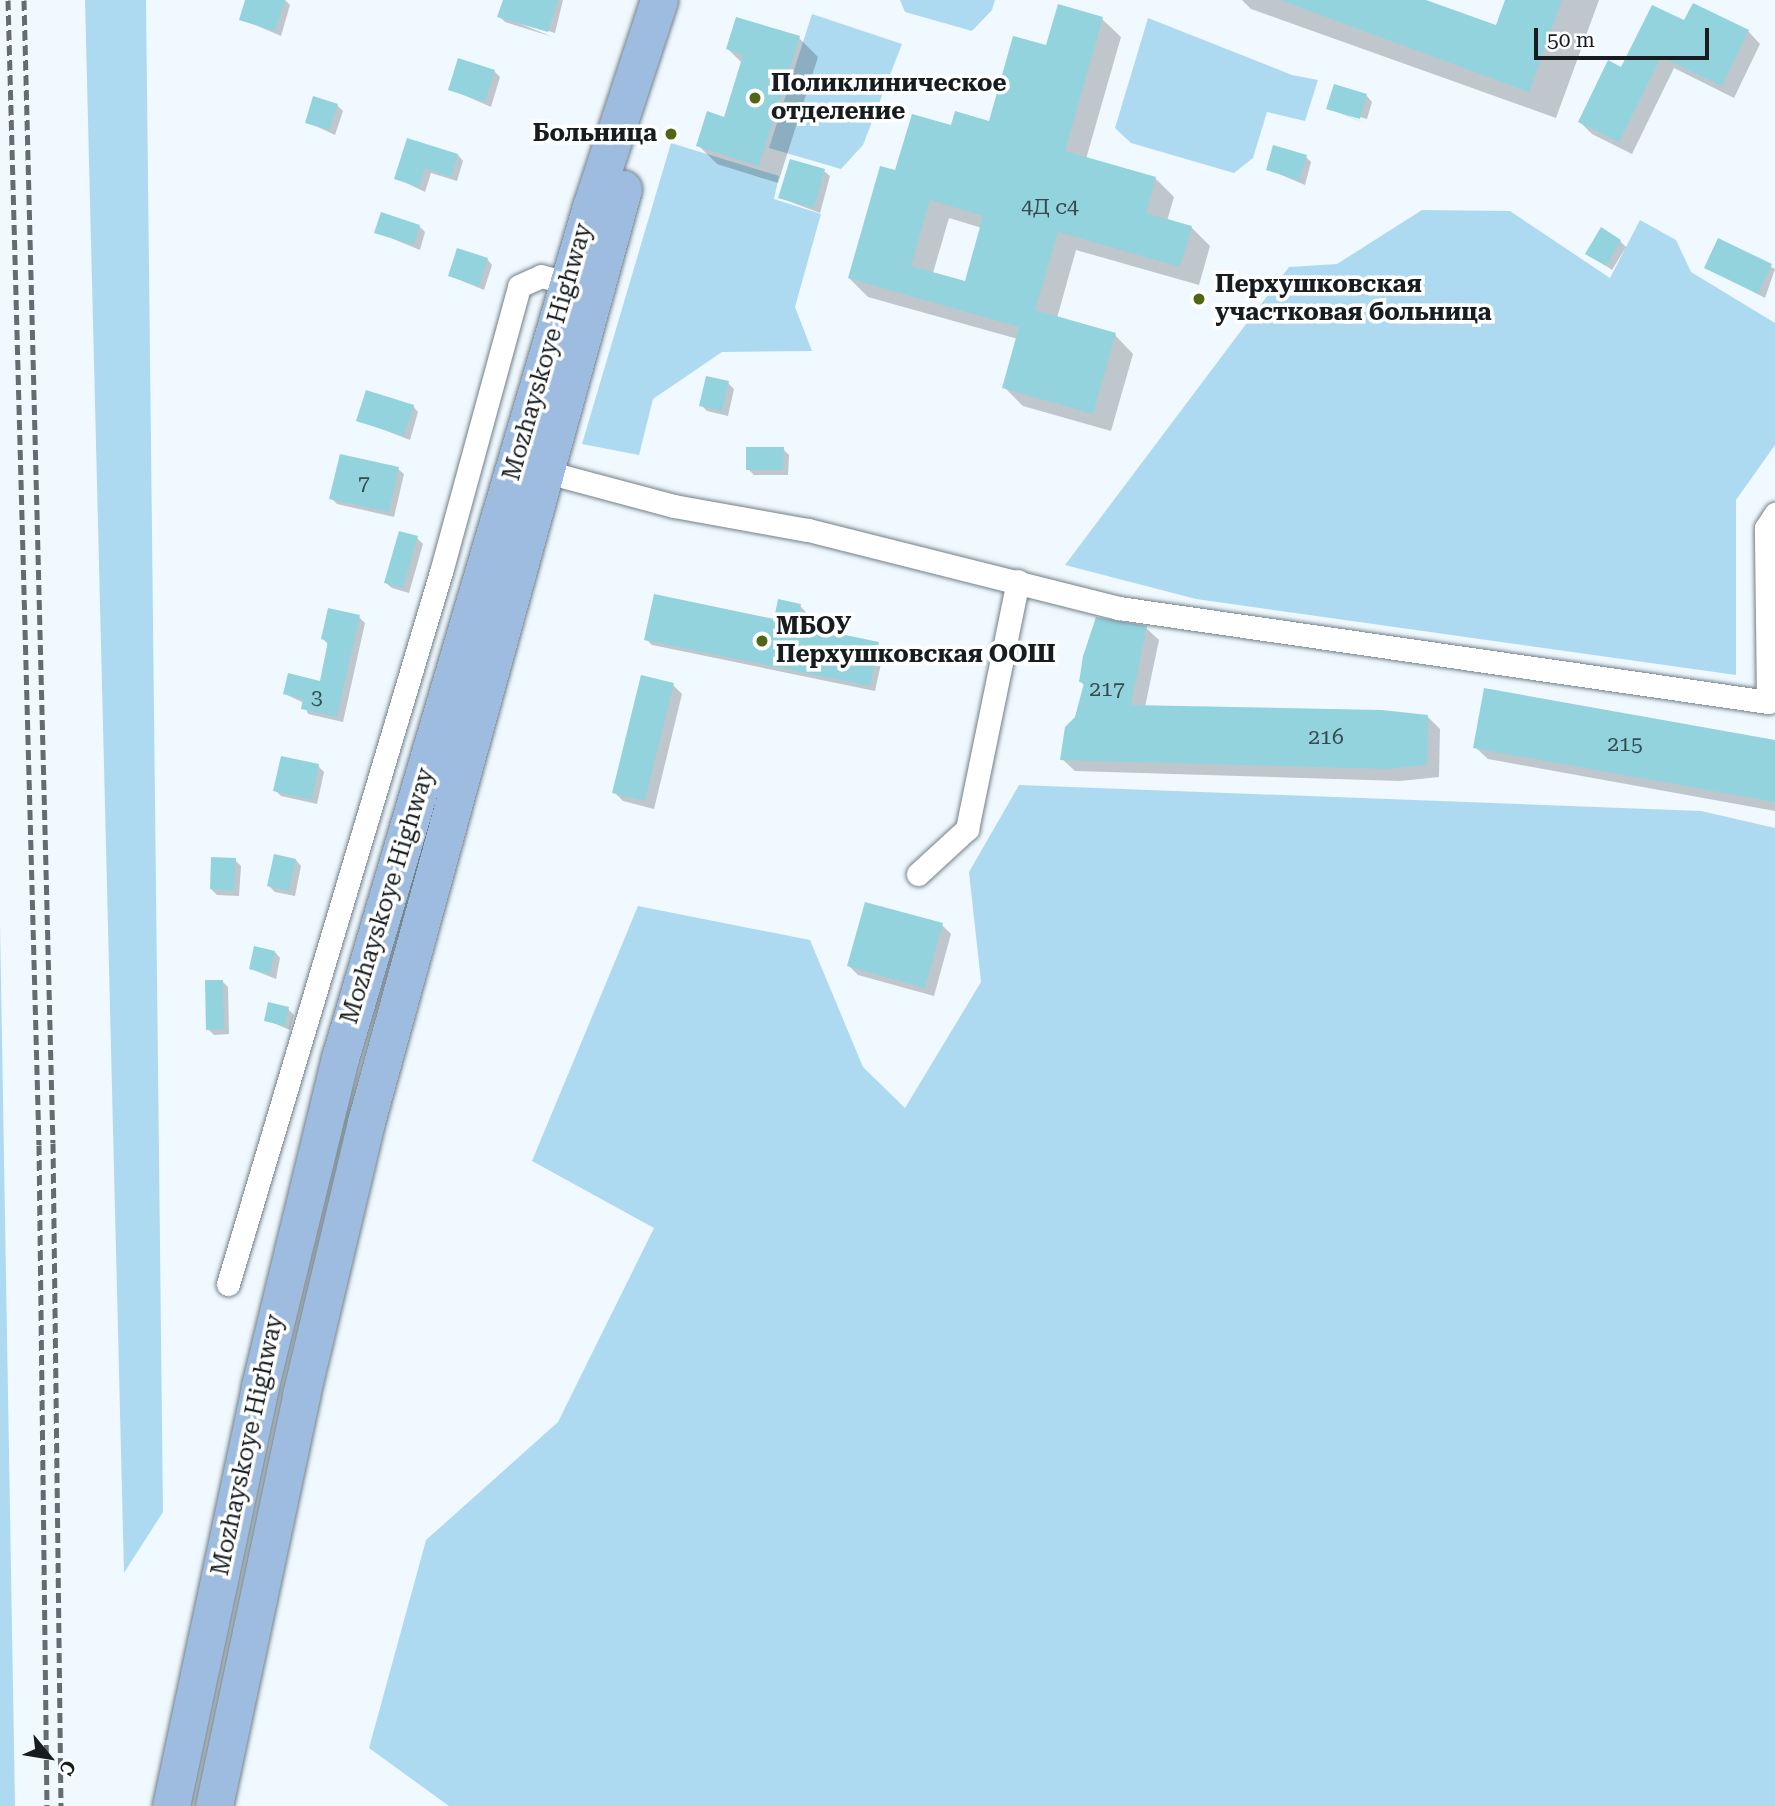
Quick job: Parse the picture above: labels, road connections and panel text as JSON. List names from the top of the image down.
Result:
{
  "streets": {
    "main road": ["Mozhayskoye Highway"]
  },
  "places": [
    "Поликлиническое отделение",
    "Больница",
    "Перхушковская участковая больница",
    "МБОУ Перхушковская ООШ"
  ],
  "house_numbers": [
    "4Д с4",
    "7",
    "217",
    "3",
    "216",
    "215"
  ],
  "scale_bar": "50 m",
  "north": "bottom right"
}
